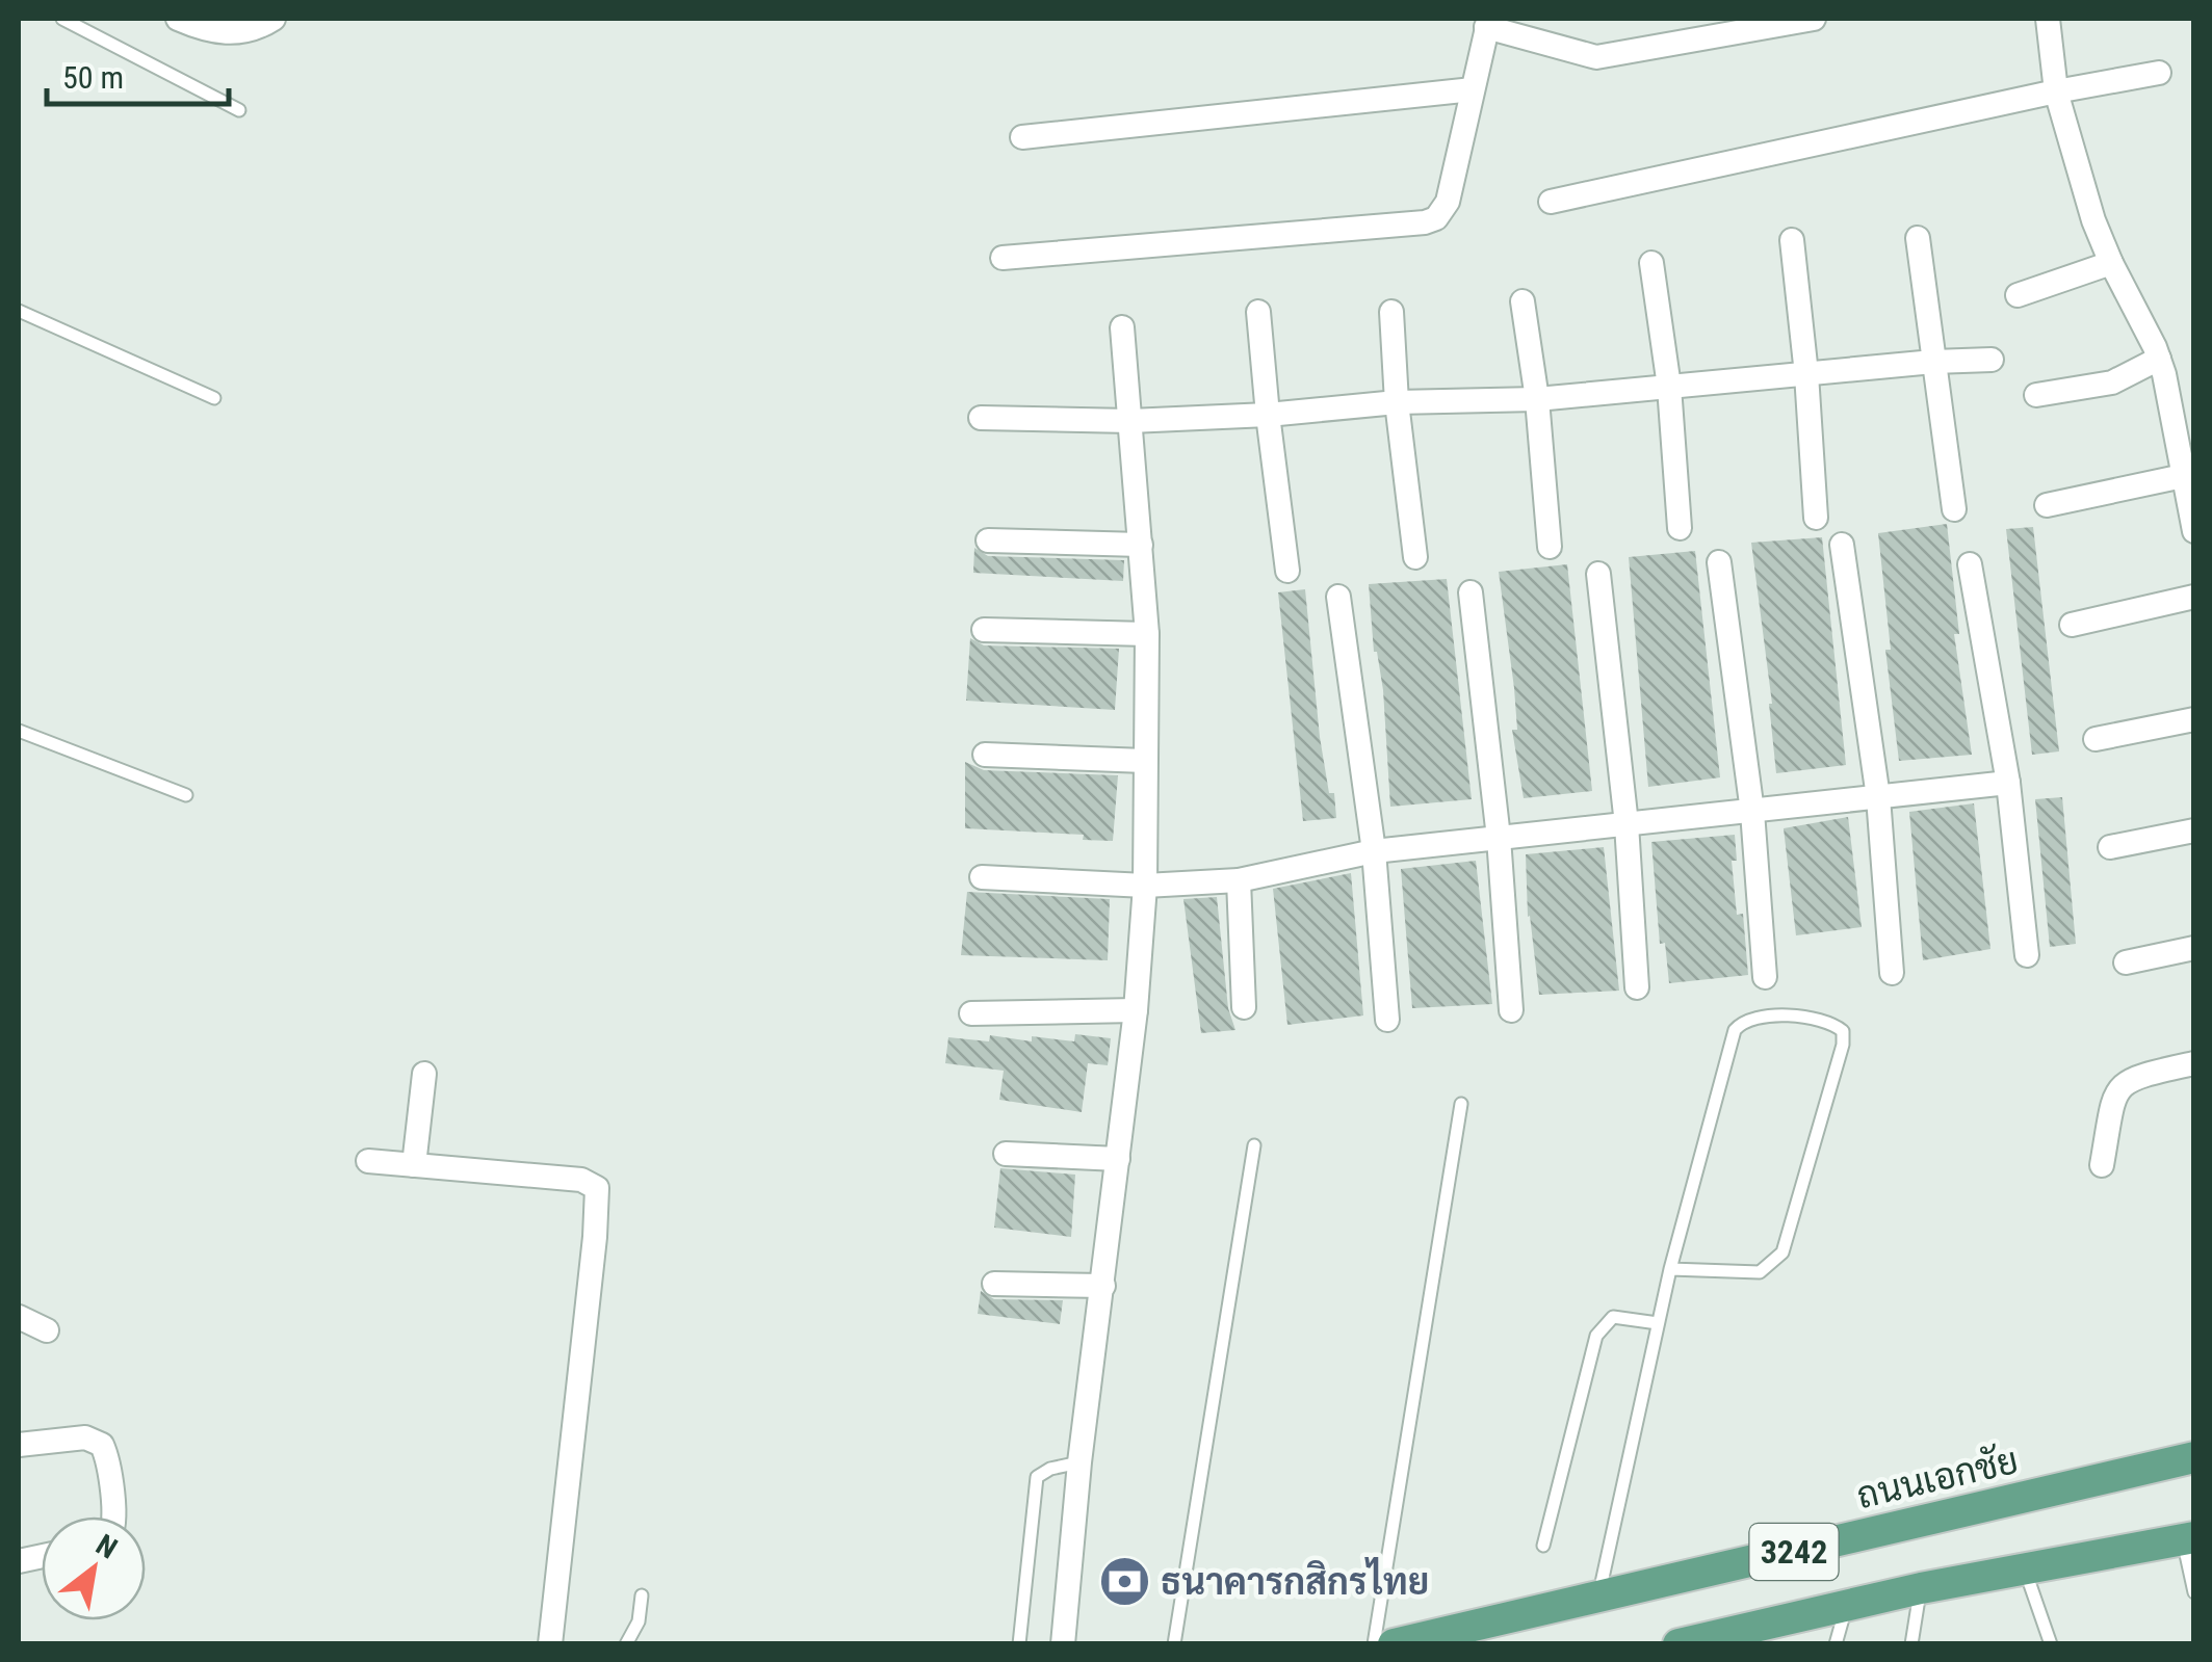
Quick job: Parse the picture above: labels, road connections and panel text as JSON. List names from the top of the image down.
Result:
{
  "streets": {
    "main road": ["ถนนเอกชัย", "3242"]
  },
  "places": {
    "bank": ["ธนาคารกสิกรไทย"]
  },
  "scale_bar": "50 m",
  "north": "top right"
}
